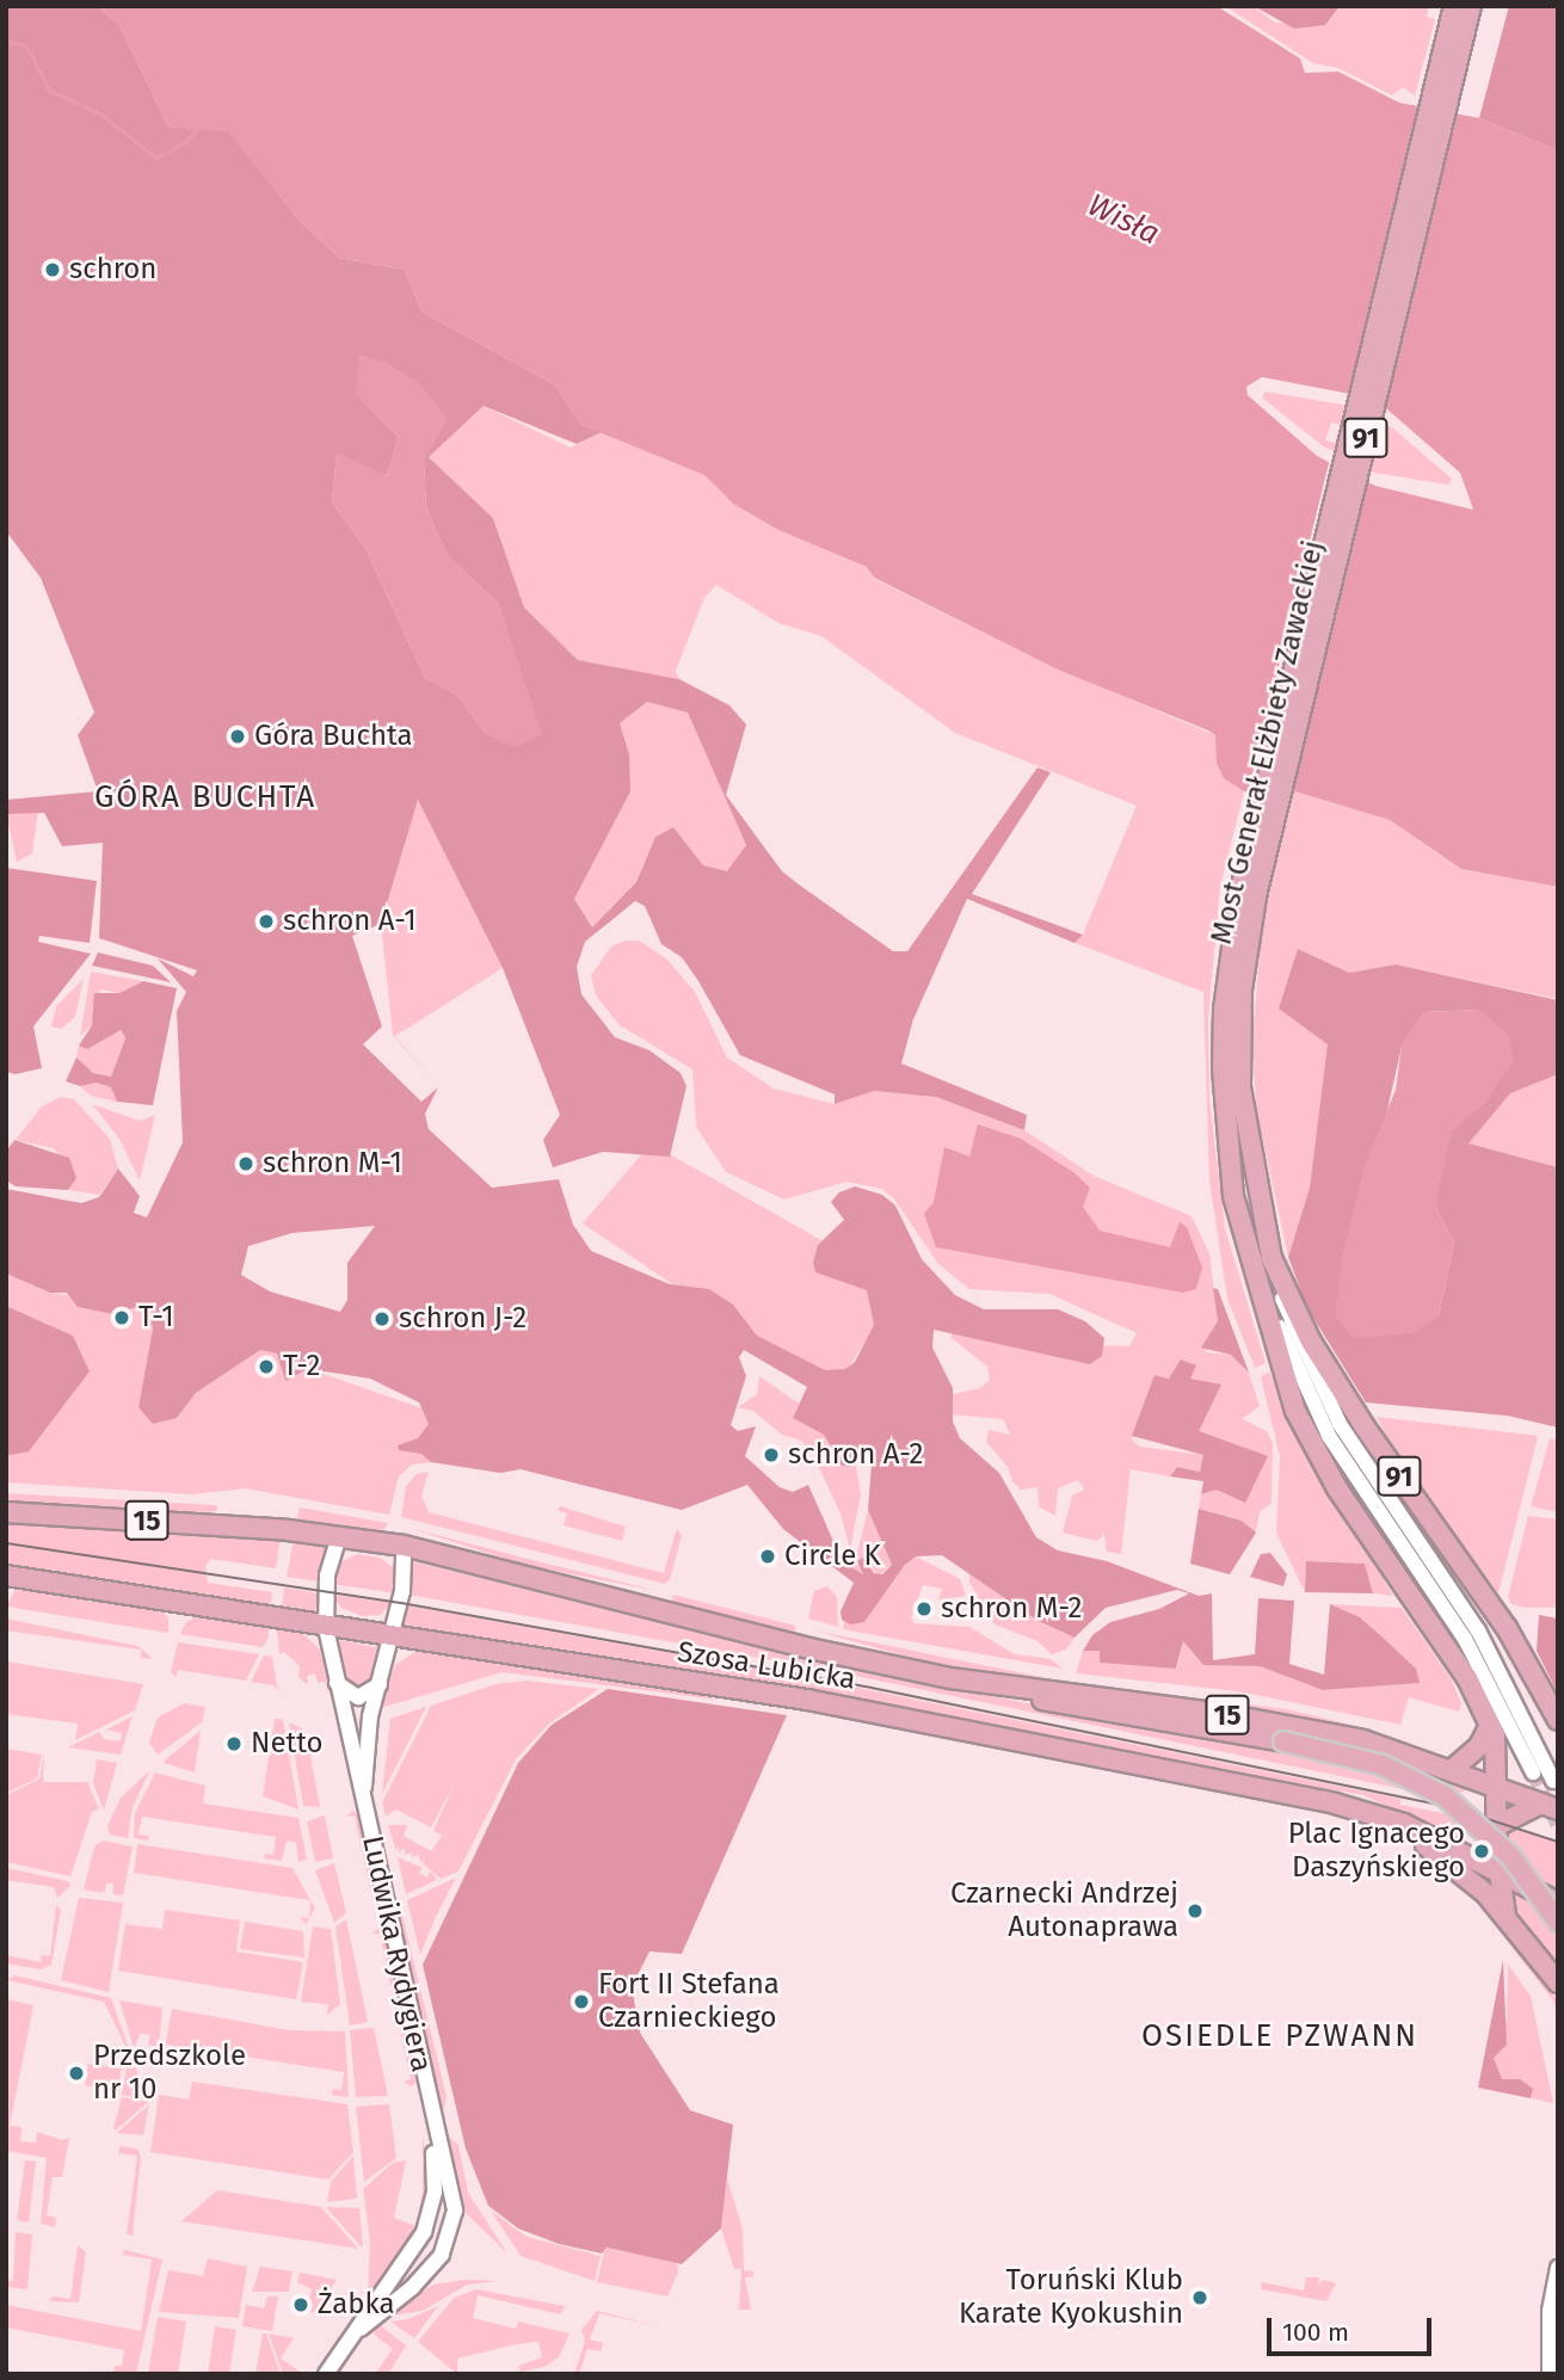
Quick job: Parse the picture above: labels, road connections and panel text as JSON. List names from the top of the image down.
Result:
{
  "streets": {
    "main road": [
      "91",
      "Most Generał Elżbiety Zawackiej",
      "15",
      "Szosa Lubicka"
    ],
    "street": ["Ludwika Rydygiera"]
  },
  "crossings": [
    ["91", "Most Generał Elżbiety Zawackiej"],
    ["91", "15"],
    ["91", "Szosa Lubicka"],
    ["15", "Szosa Lubicka"],
    ["Szosa Lubicka", "Ludwika Rydygiera"]
  ],
  "districts": ["GÓRA BUCHTA", "OSIEDLE PZWANN"],
  "water": ["Wisła"],
  "places": [
    "schron",
    "Góra Buchta",
    "schron A-1",
    "schron M-1",
    "T-1",
    "schron J-2",
    "T-2",
    "schron A-2",
    "Circle K",
    "schron M-2",
    "Netto",
    "Plac Ignacego Daszyńskiego",
    "Czarnecki Andrzej Autonaprawa",
    "Fort II Stefana Czarnieckiego",
    "Przedszkole nr 10",
    "Toruński Klub Karate Kyokushin",
    "Żabka"
  ],
  "scale_bar": "100 m"
}
